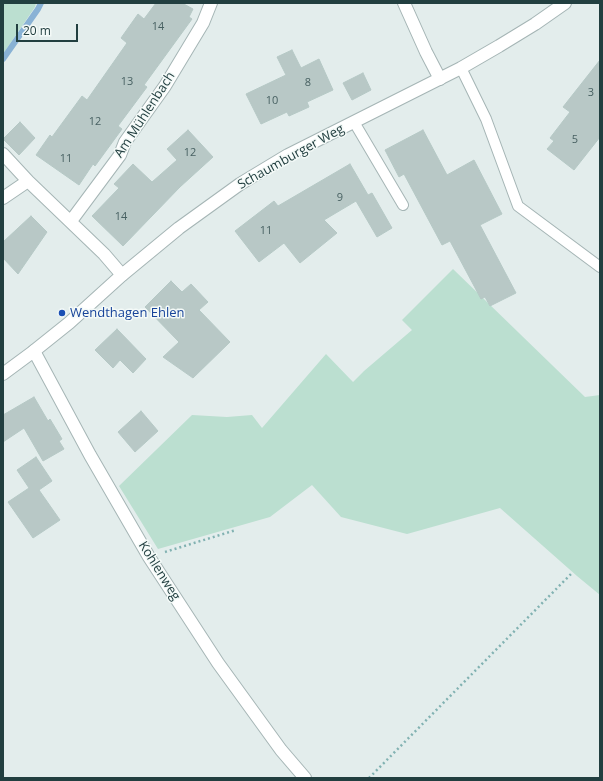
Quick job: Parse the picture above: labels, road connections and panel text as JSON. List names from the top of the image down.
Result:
{
  "streets": {
    "street": ["Am Mühlenbach", "Schaumburger Weg", "Kohlenweg"]
  },
  "crossings": [
    ["Schaumburger Weg", "Kohlenweg"]
  ],
  "places": ["Wendthagen Ehlen"],
  "house_numbers": [
    "14",
    "13",
    "8",
    "3",
    "10",
    "12",
    "5",
    "12",
    "11",
    "9",
    "14",
    "11"
  ],
  "scale_bar": "20 m"
}
